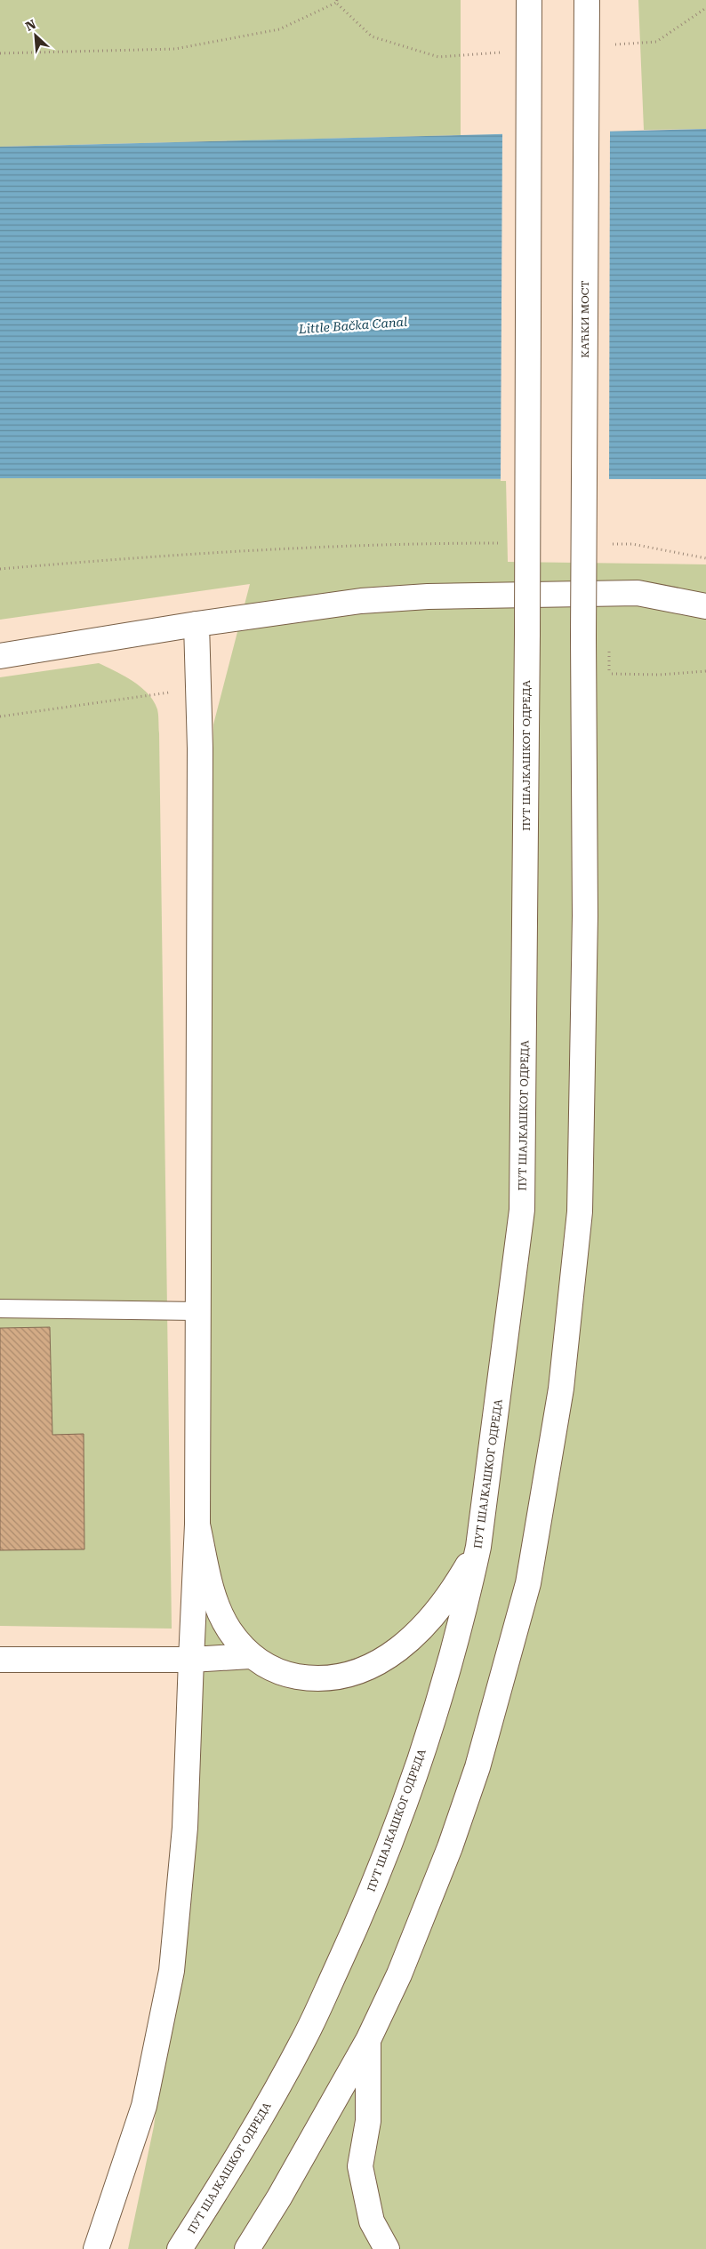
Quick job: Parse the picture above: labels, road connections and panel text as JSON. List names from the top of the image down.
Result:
{
  "streets": {
    "main road": ["КАЋКИ МОСТ", "ПУТ ШАЈКАШКОГ ОДРЕДА"]
  },
  "water": ["Little Bačka Canal"],
  "north": "top left"
}
